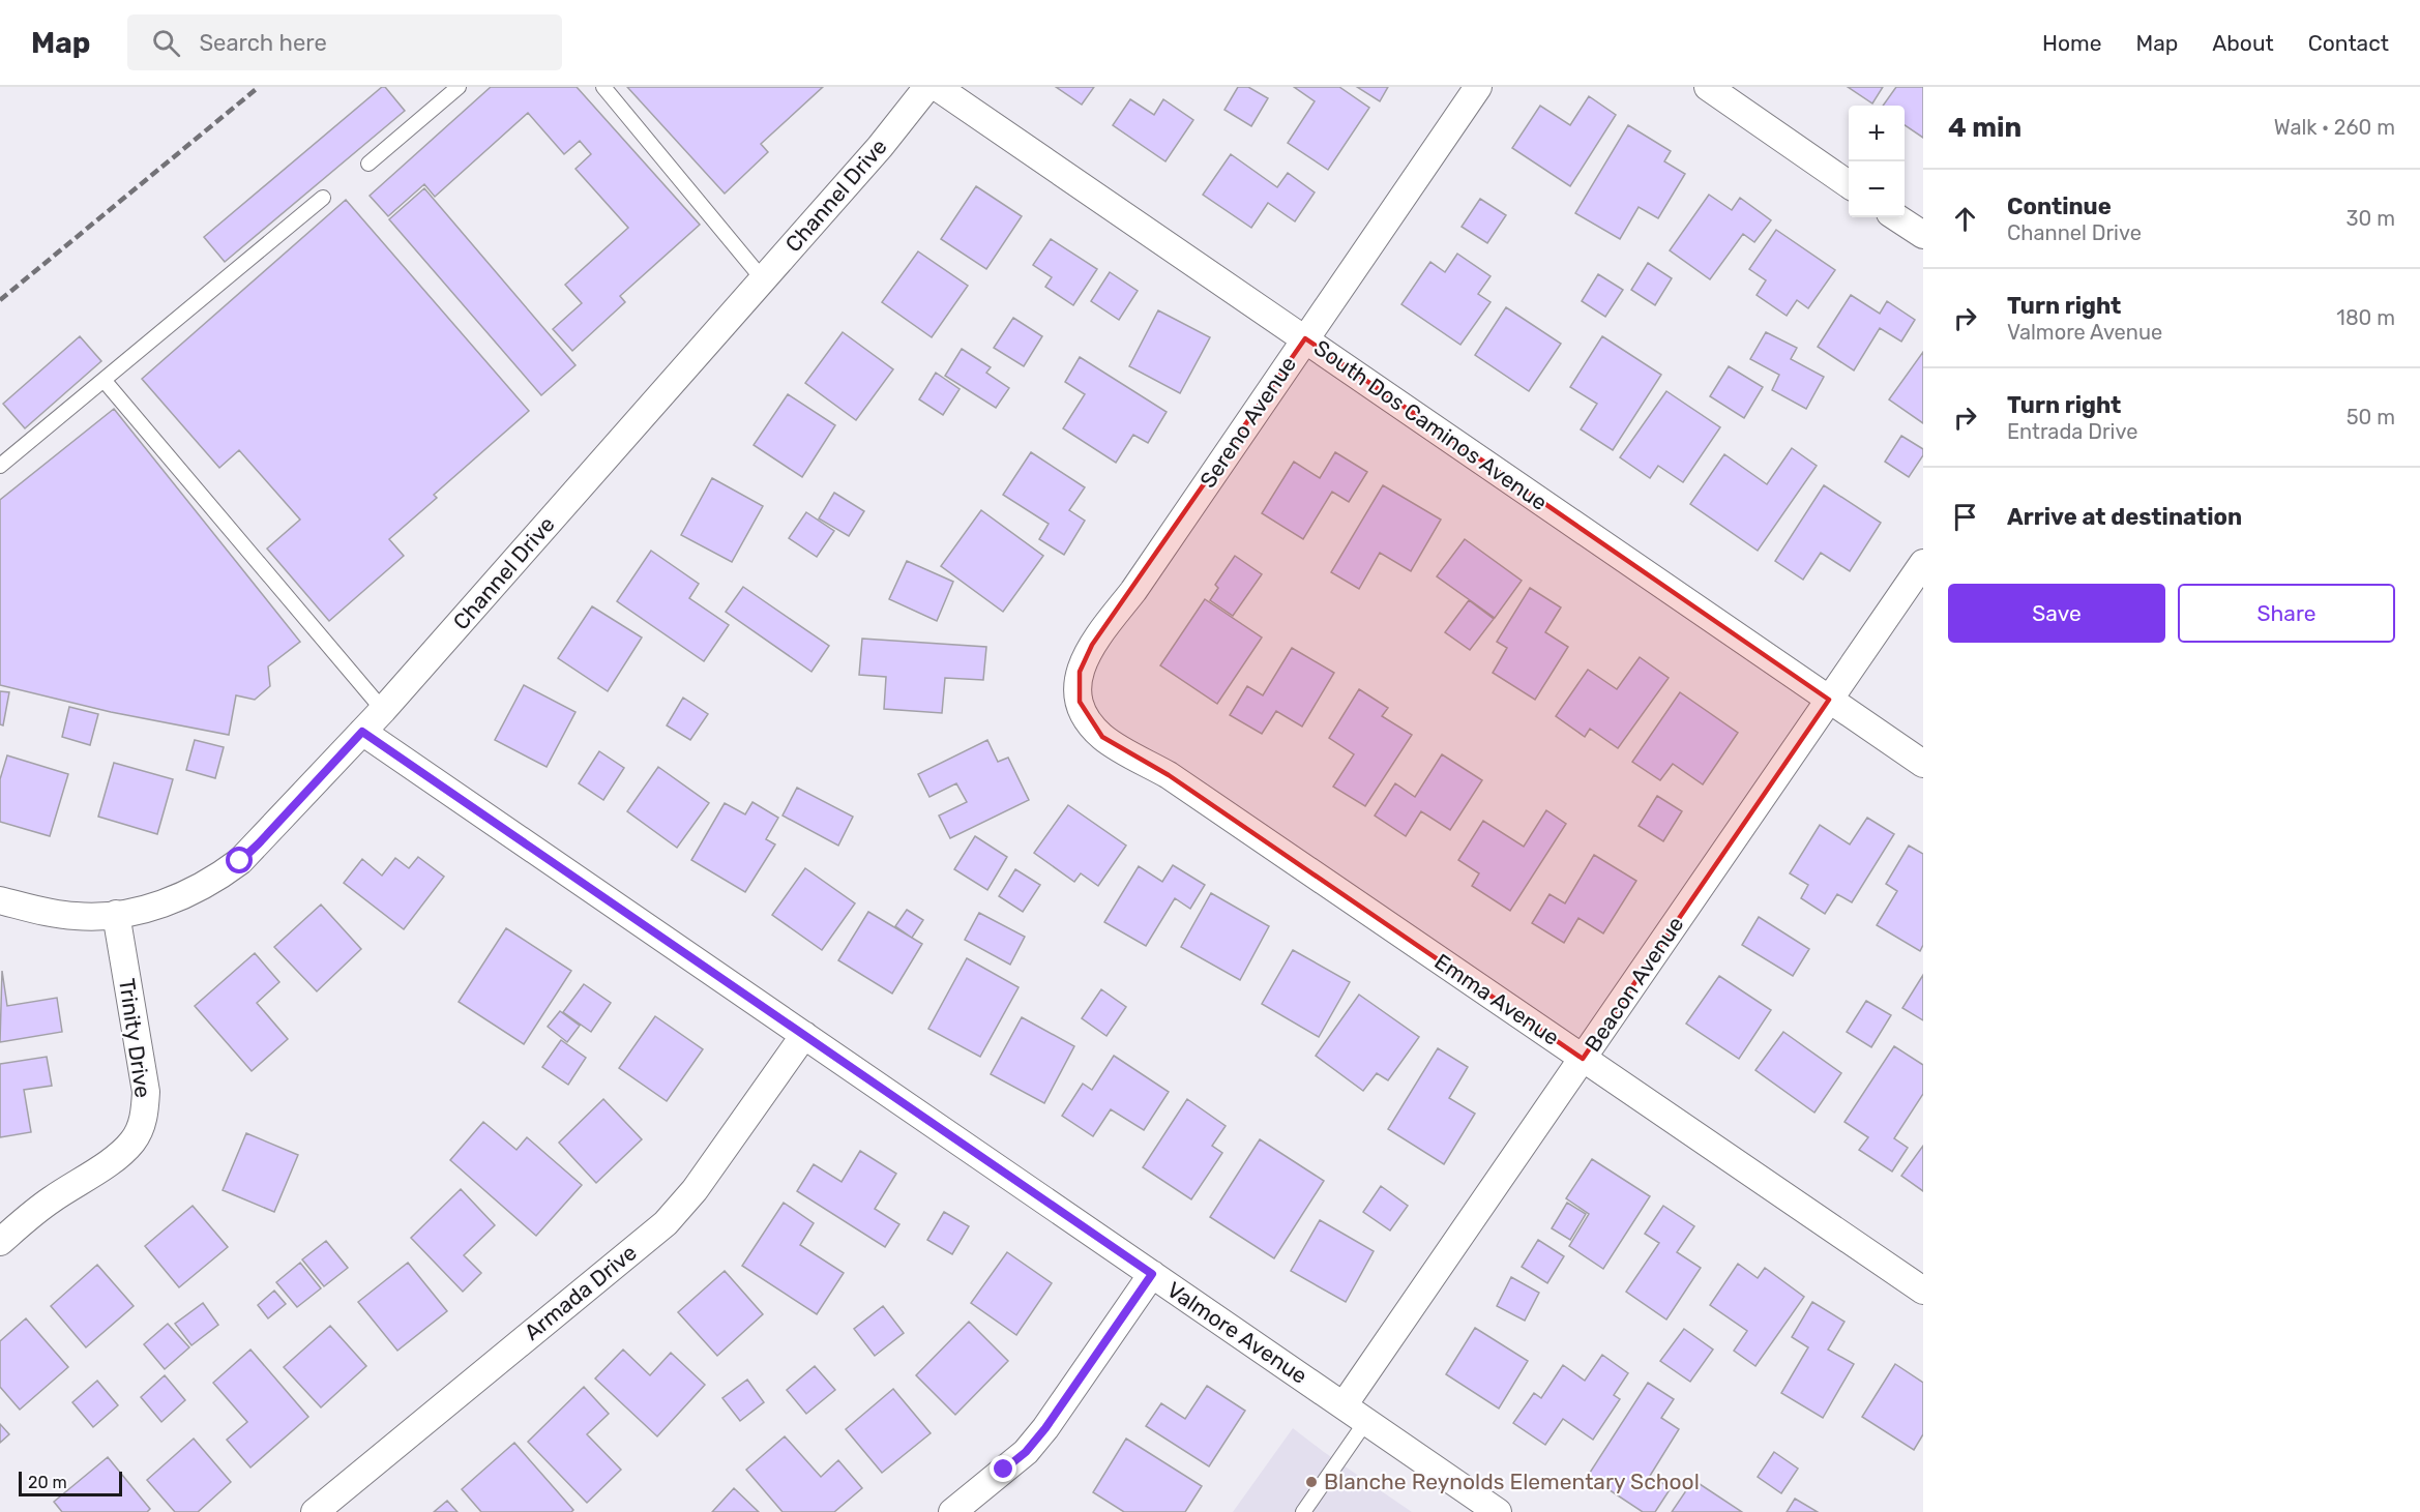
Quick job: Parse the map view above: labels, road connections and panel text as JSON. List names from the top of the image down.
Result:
{
  "streets": {
    "street": [
      "Channel Drive",
      "Sereno Avenue",
      "South Dos Caminos Avenue",
      "Beacon Avenue",
      "Emma Avenue",
      "Trinity Drive",
      "Armada Drive",
      "Valmore Avenue"
    ]
  },
  "crossings": [
    ["Channel Drive", "Trinity Drive"],
    ["Channel Drive", "Valmore Avenue"],
    ["Sereno Avenue", "South Dos Caminos Avenue"],
    ["Sereno Avenue", "Emma Avenue"],
    ["South Dos Caminos Avenue", "Beacon Avenue"],
    ["Beacon Avenue", "Emma Avenue"],
    ["Beacon Avenue", "Valmore Avenue"],
    ["Armada Drive", "Valmore Avenue"]
  ],
  "places": ["Blanche Reynolds Elementary School"],
  "scale_bar": "20 m",
  "page": {
    "header": "Map",
    "search": "Search here",
    "nav": [
      "Home",
      "Map",
      "About",
      "Contact"
    ],
    "heading": ["4 min", "Walk · 260 m"],
    "map_buttons": ["+", "−"],
    "list": [
      ["Continue", "Channel Drive", "30 m"],
      ["Turn right", "Valmore Avenue", "180 m"],
      ["Turn right", "Entrada Drive", "50 m"],
      "Arrive at destination"
    ],
    "buttons": ["Save", "Share"],
    "scale": "20 m"
  }
}
